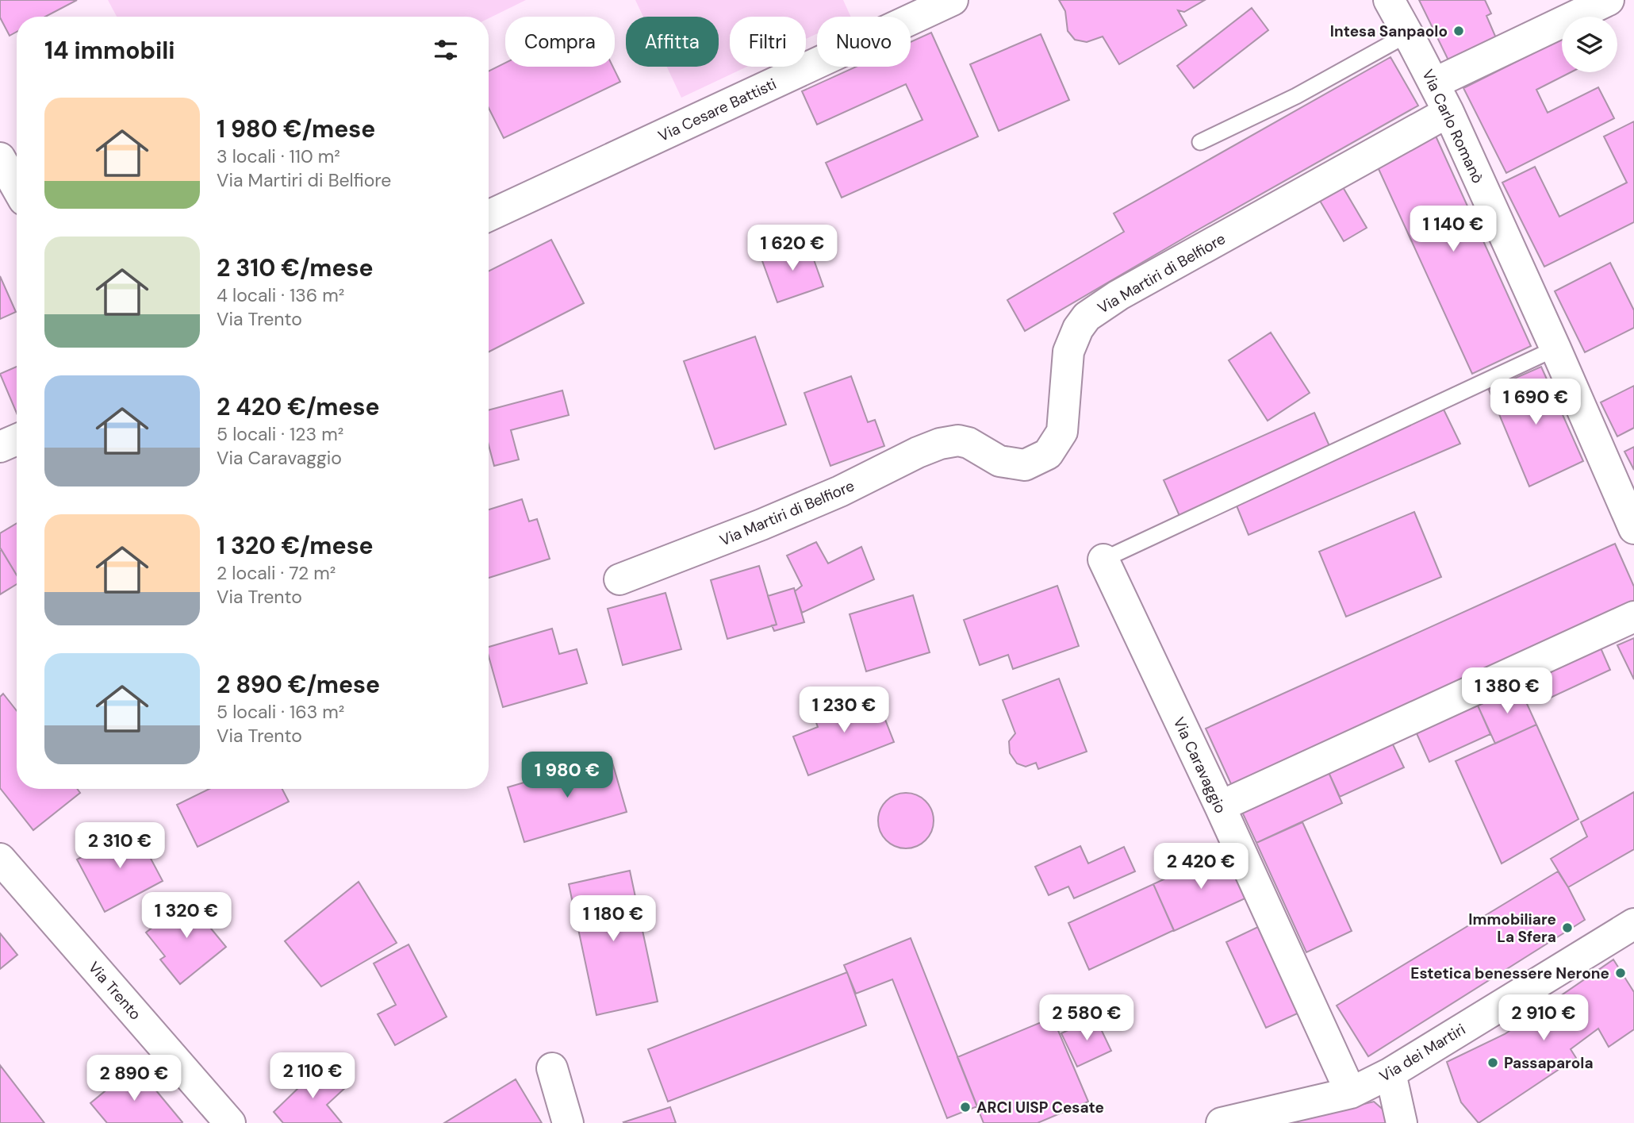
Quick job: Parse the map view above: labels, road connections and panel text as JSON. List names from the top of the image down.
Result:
{
  "streets": {
    "street": [
      "Via Cesare Battisti",
      "Via Carlo Romanò",
      "Via Martiri di Belfiore",
      "Via Caravaggio",
      "Via Trento",
      "Via dei Martiri"
    ]
  },
  "crossings": [
    ["Via Carlo Romanò", "Via Martiri di Belfiore"],
    ["Via Caravaggio", "Via dei Martiri"]
  ],
  "places": [
    "Intesa Sanpaolo",
    "Immobiliare La Sfera",
    "Estetica benessere Nerone",
    "Passaparola",
    "ARCI UISP Cesate"
  ],
  "page": {
    "chip": [
      "Compra",
      "Affitta",
      "Filtri",
      "Nuovo"
    ],
    "heading": "14 immobili",
    "list": [
      {
        "name": "1 980 €/mese",
        "note": "3 locali · 110 m² · Via Martiri di Belfiore"
      },
      {
        "name": "2 310 €/mese",
        "note": "4 locali · 136 m² · Via Trento"
      },
      {
        "name": "2 420 €/mese",
        "note": "5 locali · 123 m² · Via Caravaggio"
      },
      {
        "name": "1 320 €/mese",
        "note": "2 locali · 72 m² · Via Trento"
      },
      {
        "name": "2 890 €/mese",
        "note": "5 locali · 163 m² · Via Trento"
      }
    ],
    "price": [
      "1 140 €",
      "1 620 €",
      "1 690 €",
      "1 380 €",
      "1 230 €",
      "1 980 €",
      "2 310 €",
      "2 420 €",
      "1 320 €",
      "1 180 €",
      "2 580 €",
      "2 910 €",
      "2 110 €",
      "2 890 €"
    ]
  }
}
